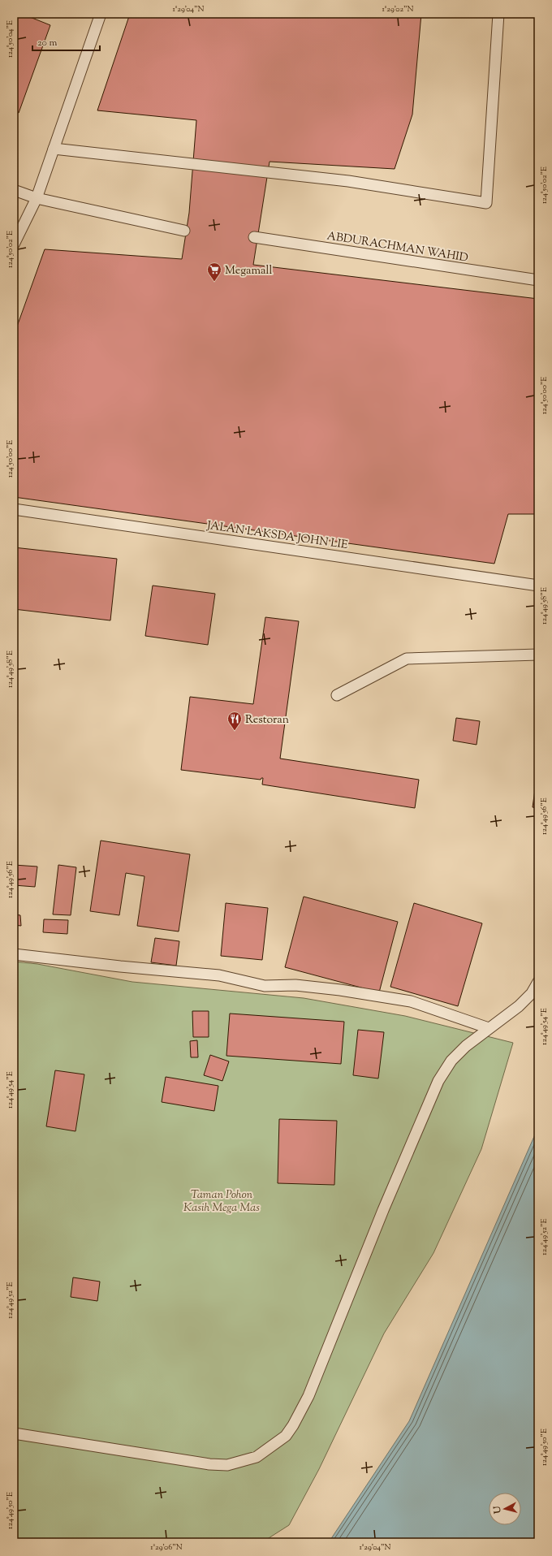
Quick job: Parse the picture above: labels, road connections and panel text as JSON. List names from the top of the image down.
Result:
{
  "streets": {
    "lane": ["ABDURACHMAN WAHID", "JALAN LAKSDA JOHN LIE"]
  },
  "parks": ["Taman Pohon Kasih Mega Mas"],
  "places": {
    "supermarket": ["Megamall"],
    "restaurant": ["Restoran"]
  },
  "scale_bar": "20 m",
  "north": "left",
  "coordinates": [
    "1°29'04\"N",
    "1°29'02\"N",
    "124°50'04\"E",
    "124°50'02\"E",
    "124°50'00\"E",
    "124°49'58\"E",
    "124°49'56\"E",
    "124°49'54\"E",
    "124°49'52\"E",
    "124°49'50\"E",
    "1°29'06\"N"
  ]
}
